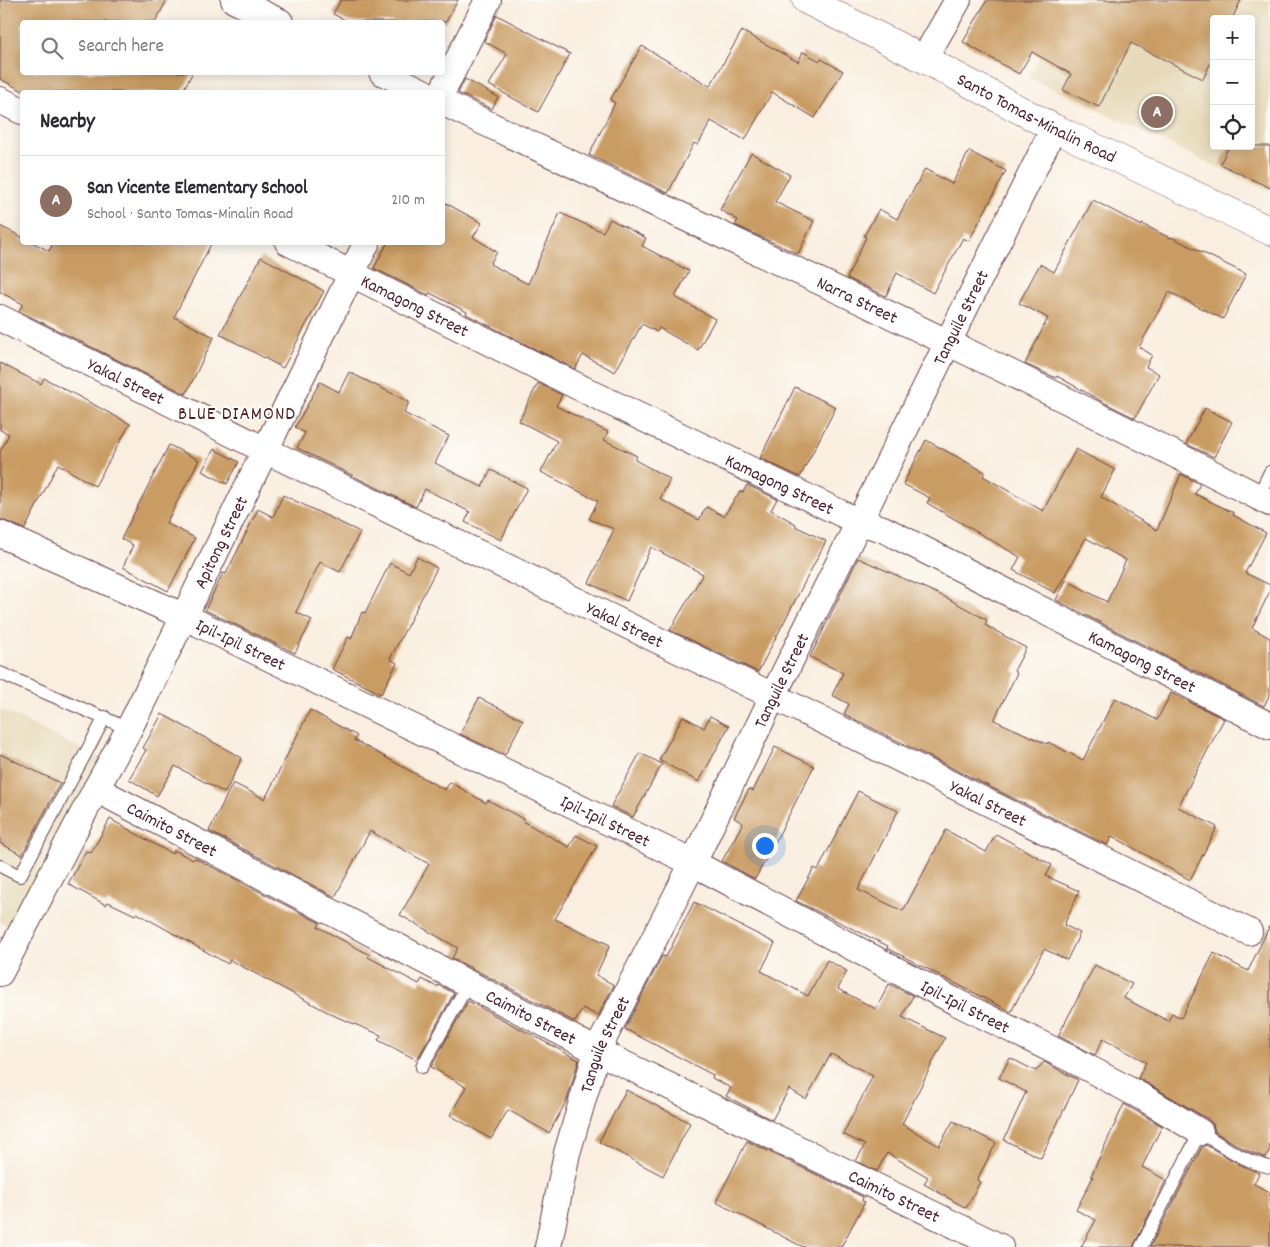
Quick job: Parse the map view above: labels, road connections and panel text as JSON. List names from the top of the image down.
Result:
{
  "streets": {
    "main road": ["Santo Tomas-Minalin Road"],
    "street": [
      "Narra Street",
      "Kamagong Street",
      "Tanguile Street",
      "Yakal Street",
      "Apitong Street",
      "Ipil-Ipil Street",
      "Caimito Street"
    ]
  },
  "crossings": [
    ["Santo Tomas-Minalin Road", "Tanguile Street"],
    ["Narra Street", "Tanguile Street"],
    ["Kamagong Street", "Tanguile Street"],
    ["Kamagong Street", "Apitong Street"],
    ["Tanguile Street", "Yakal Street"],
    ["Tanguile Street", "Ipil-Ipil Street"],
    ["Tanguile Street", "Caimito Street"],
    ["Yakal Street", "Apitong Street"],
    ["Apitong Street", "Ipil-Ipil Street"],
    ["Apitong Street", "Caimito Street"]
  ],
  "districts": ["BLUE DIAMOND"],
  "page": {
    "map_buttons": ["+", "−"],
    "search": "Search here",
    "heading": "Nearby",
    "pins": "A",
    "list": [
      {
        "mark": "A",
        "name": "San Vicente Elementary School",
        "note": "School · Santo Tomas-Minalin Road",
        "value": "210 m"
      }
    ]
  }
}
